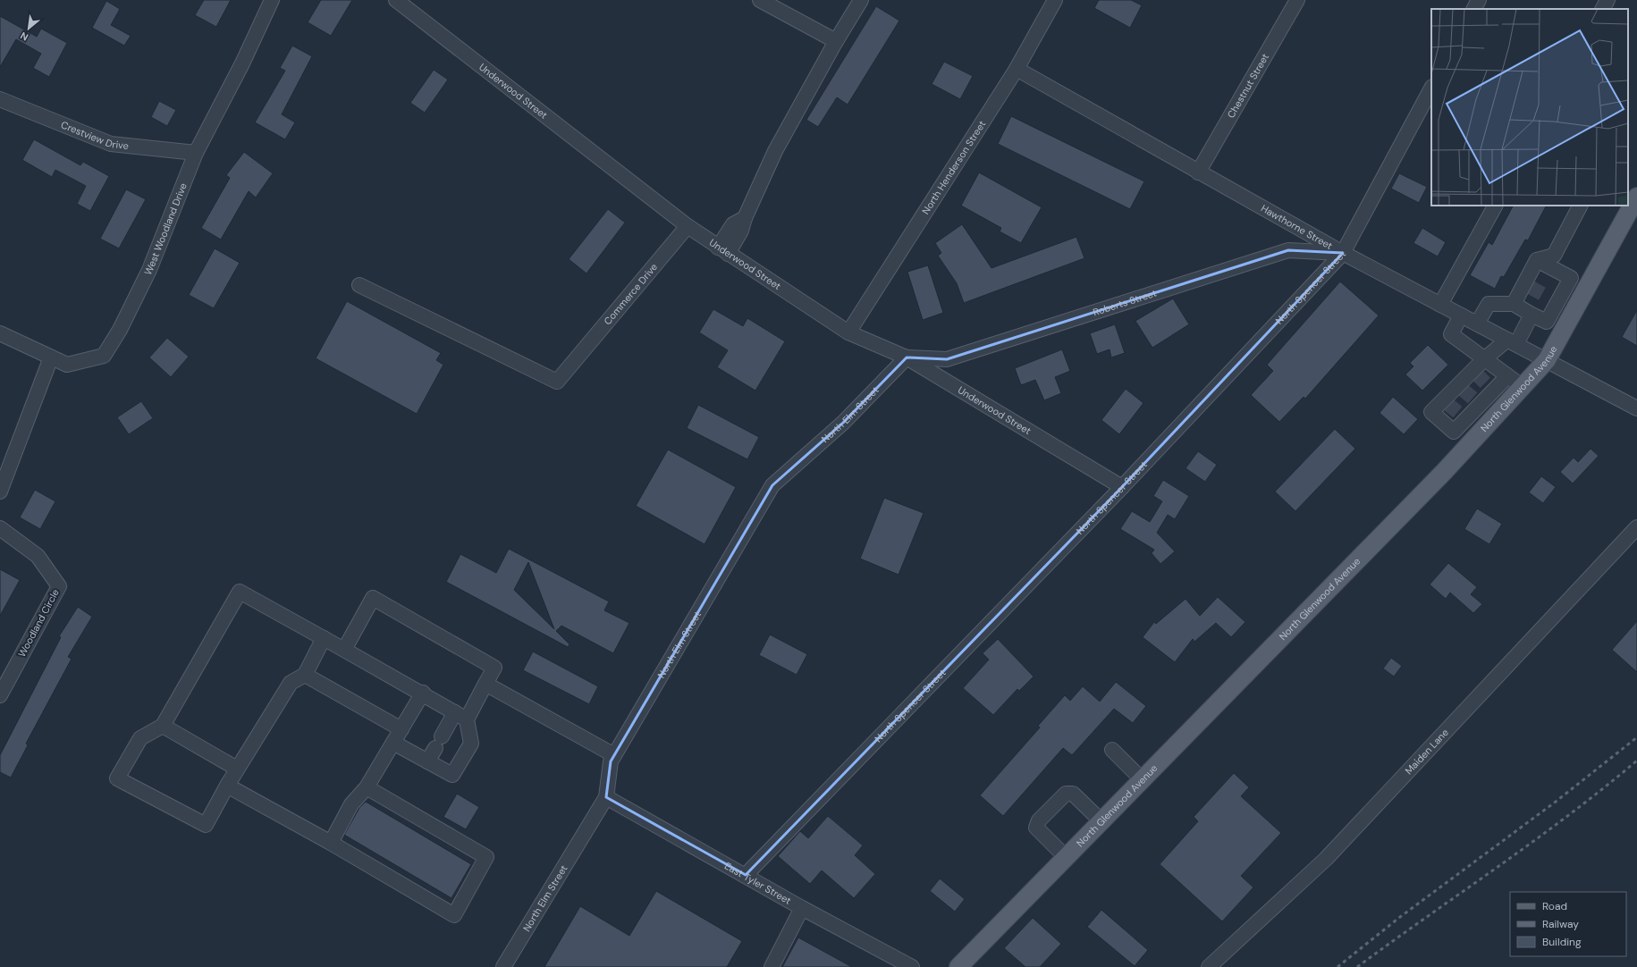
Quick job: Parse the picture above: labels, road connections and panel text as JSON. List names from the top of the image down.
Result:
{
  "streets": {
    "main road": ["North Glenwood Avenue"],
    "street": [
      "Chestnut Street",
      "Underwood Street",
      "Crestview Drive",
      "North Henderson Street",
      "Hawthorne Street",
      "West Woodland Drive",
      "North Spencer Street",
      "Commerce Drive",
      "Roberts Street",
      "North Elm Street",
      "Woodland Circle",
      "Maiden Lane",
      "East Tyler Street"
    ]
  },
  "crossings": [
    ["Chestnut Street", "Hawthorne Street"],
    ["Underwood Street", "North Henderson Street"],
    ["Underwood Street", "North Spencer Street"],
    ["Underwood Street", "Commerce Drive"],
    ["Underwood Street", "Roberts Street"],
    ["Underwood Street", "North Elm Street"],
    ["Crestview Drive", "West Woodland Drive"],
    ["North Henderson Street", "Hawthorne Street"],
    ["Hawthorne Street", "North Spencer Street"],
    ["Hawthorne Street", "Roberts Street"],
    ["Hawthorne Street", "North Glenwood Avenue"],
    ["North Spencer Street", "Roberts Street"],
    ["North Spencer Street", "East Tyler Street"],
    ["Roberts Street", "North Elm Street"],
    ["North Elm Street", "East Tyler Street"]
  ],
  "legend": ["Road", "Railway", "Building"],
  "north": "bottom left"
}
